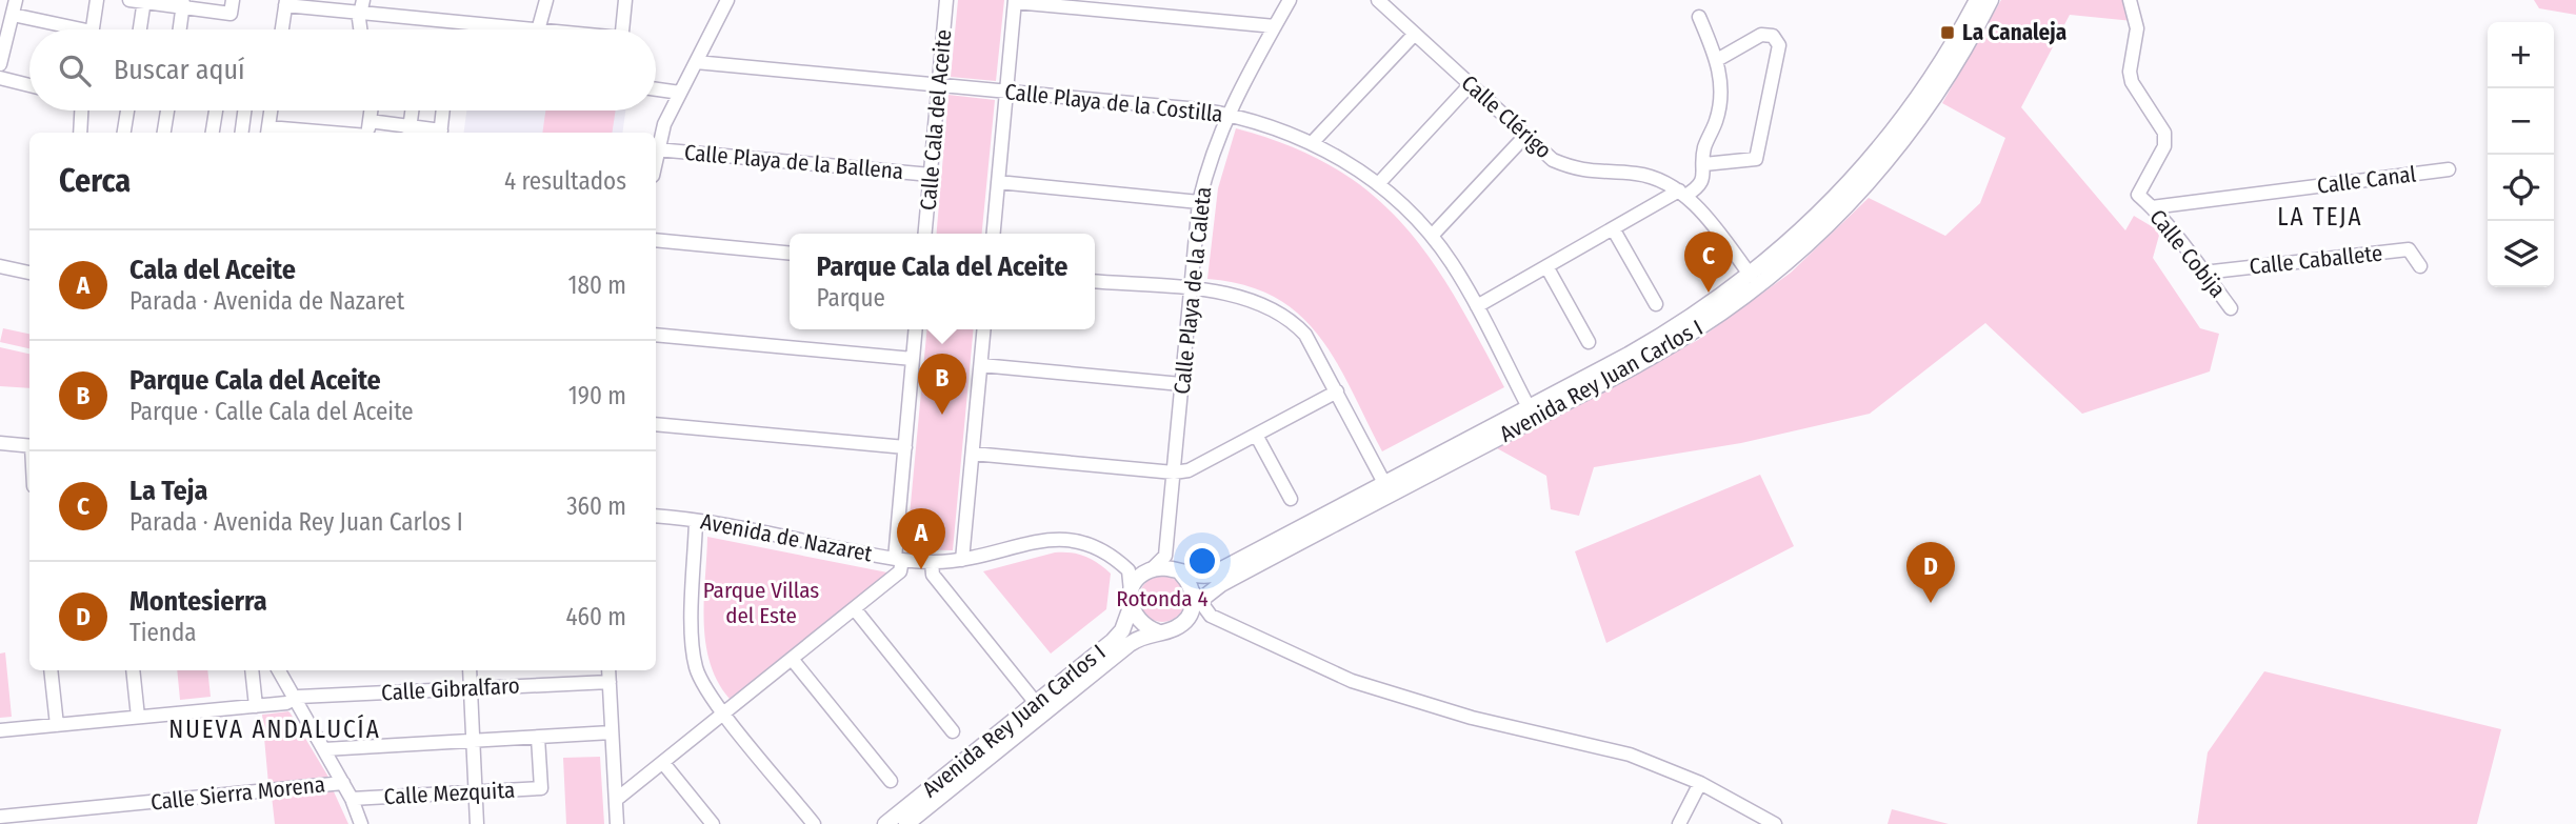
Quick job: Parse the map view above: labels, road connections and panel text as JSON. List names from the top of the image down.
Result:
{
  "streets": {
    "main road": ["Avenida Rey Juan Carlos I"],
    "street": [
      "Calle Playa de la Costilla",
      "Calle Clérigo",
      "Calle Cala del Aceite",
      "Calle Playa de la Ballena",
      "Calle Canal",
      "Calle Cobija",
      "Calle Caballete",
      "Calle Playa de la Caleta",
      "Avenida de Nazaret",
      "Calle Gibralfaro",
      "Calle Sierra Morena",
      "Calle Mezquita"
    ]
  },
  "crossings": [
    ["Calle Playa de la Costilla", "Calle Cala del Aceite"],
    ["Calle Playa de la Costilla", "Calle Playa de la Caleta"],
    ["Calle Playa de la Costilla", "Avenida Rey Juan Carlos I"],
    ["Calle Clérigo", "Avenida Rey Juan Carlos I"],
    ["Calle Cala del Aceite", "Calle Playa de la Ballena"],
    ["Calle Canal", "Calle Cobija"],
    ["Calle Cobija", "Calle Caballete"]
  ],
  "districts": ["LA TEJA", "NUEVA ANDALUCÍA"],
  "parks": ["Parque Villas del Este", "Rotonda 4"],
  "places": {
    "transit": ["La Canaleja"]
  },
  "page": {
    "map_buttons": ["+", "−"],
    "search": "Buscar aquí",
    "heading": ["Cerca", "4 resultados"],
    "list": [
      {
        "mark": "A",
        "name": "Cala del Aceite",
        "note": "Parada · Avenida de Nazaret",
        "value": "180 m"
      },
      {
        "mark": "B",
        "name": "Parque Cala del Aceite",
        "note": "Parque · Calle Cala del Aceite",
        "value": "190 m"
      },
      {
        "mark": "C",
        "name": "La Teja",
        "note": "Parada · Avenida Rey Juan Carlos I",
        "value": "360 m"
      },
      {
        "mark": "D",
        "name": "Montesierra",
        "note": "Tienda",
        "value": "460 m"
      }
    ],
    "pins": [
      "C",
      "B",
      "A",
      "D"
    ],
    "popup": ["Parque Cala del Aceite", "Parque"]
  }
}
